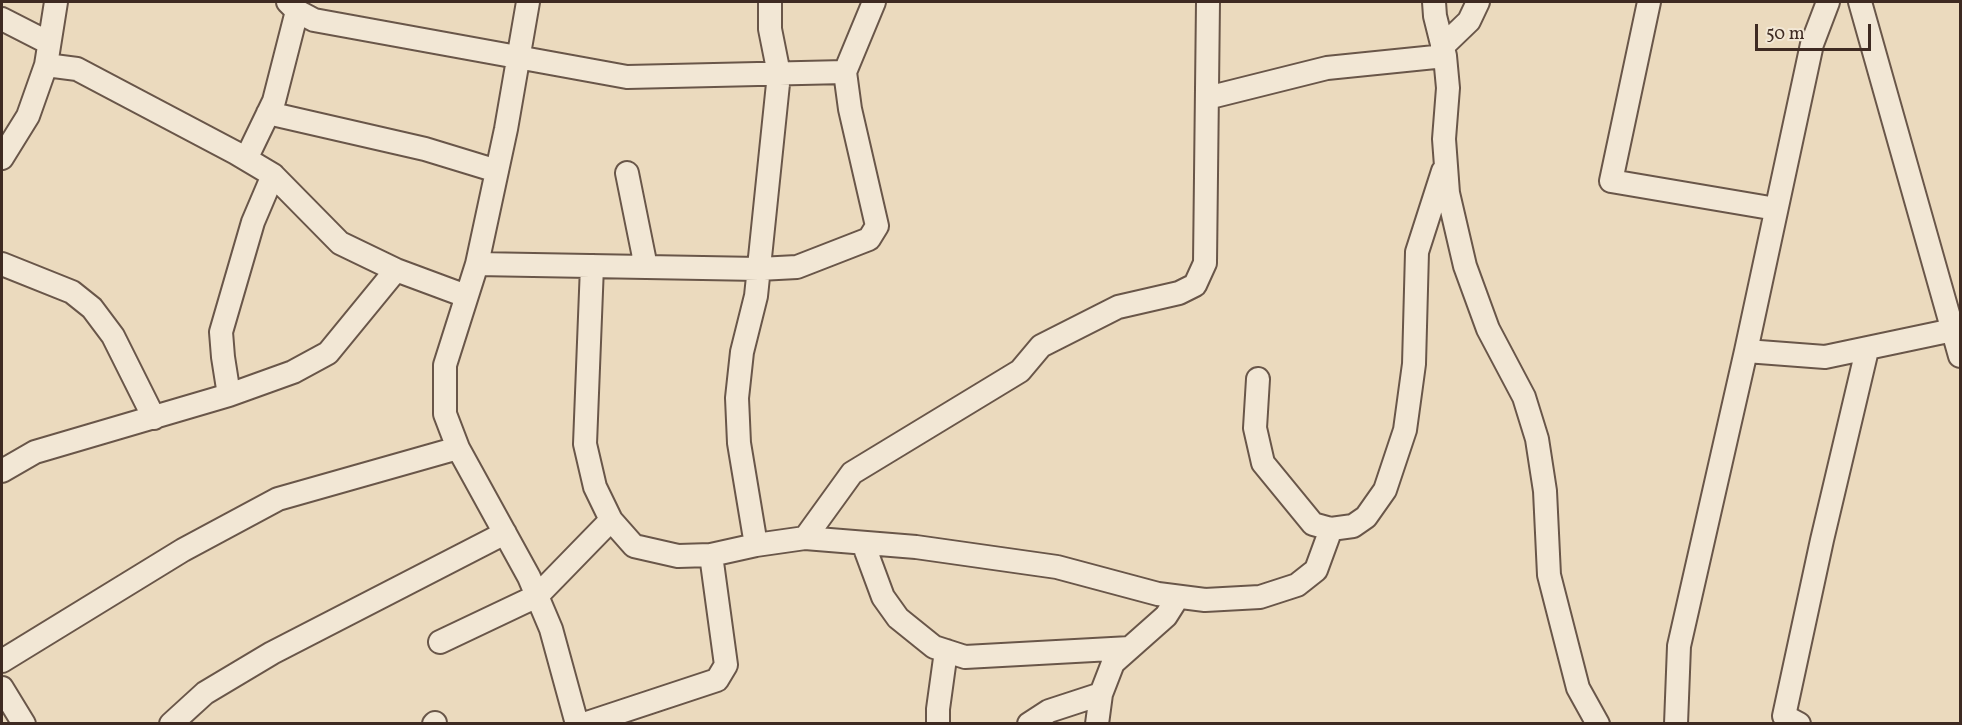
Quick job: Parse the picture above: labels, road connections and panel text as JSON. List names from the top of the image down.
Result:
{
  "scale_bar": "50 m"
}
